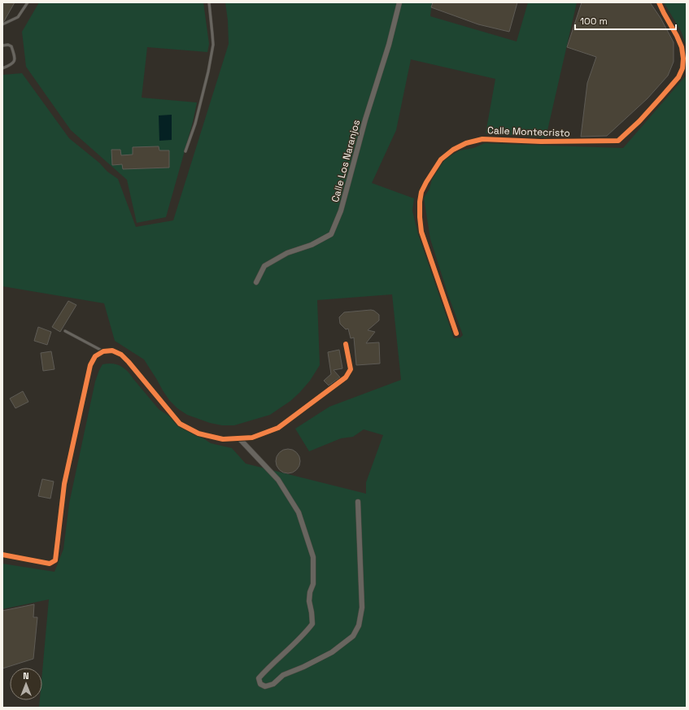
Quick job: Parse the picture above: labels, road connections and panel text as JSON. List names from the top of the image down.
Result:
{
  "streets": {
    "street": ["Calle Montecristo", "Calle Los Naranjos"]
  },
  "scale_bar": "100 m",
  "north": "top"
}
